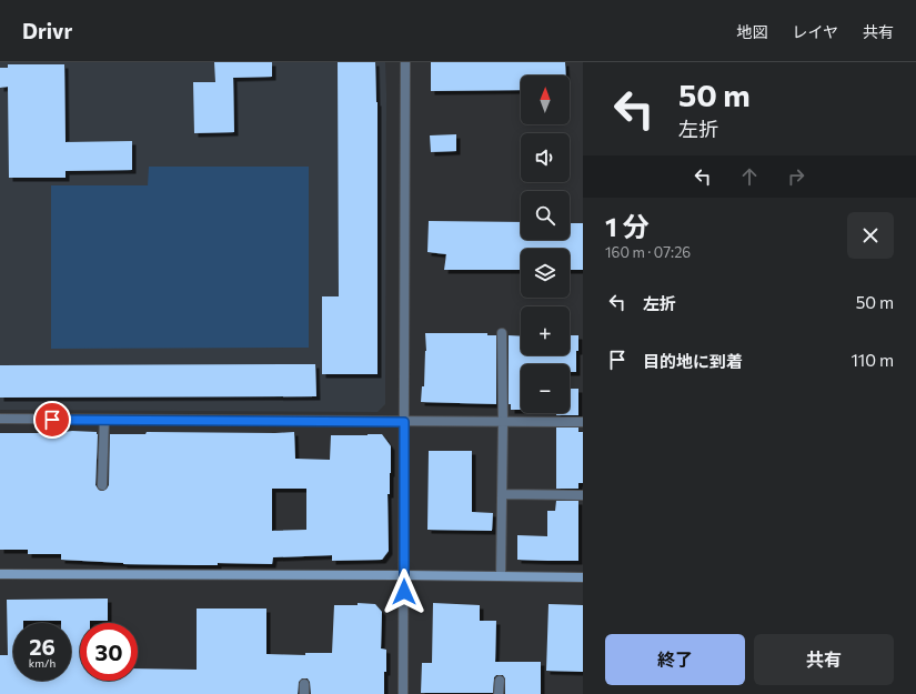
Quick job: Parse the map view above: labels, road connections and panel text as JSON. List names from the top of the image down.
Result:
{
  "north": "top",
  "page": {
    "header": "Drivr",
    "nav": ["地図", "レイヤ", "共有"],
    "turn": ["50 m", "左折"],
    "map_buttons": ["+", "−"],
    "heading": ["1 分", "160 m · 07:26"],
    "list": [
      {
        "name": "左折",
        "value": "50 m"
      },
      {
        "name": "目的地に到着",
        "value": "110 m"
      }
    ],
    "speed": "26 km/h",
    "limit": "30",
    "buttons": ["終了", "共有"]
  }
}
